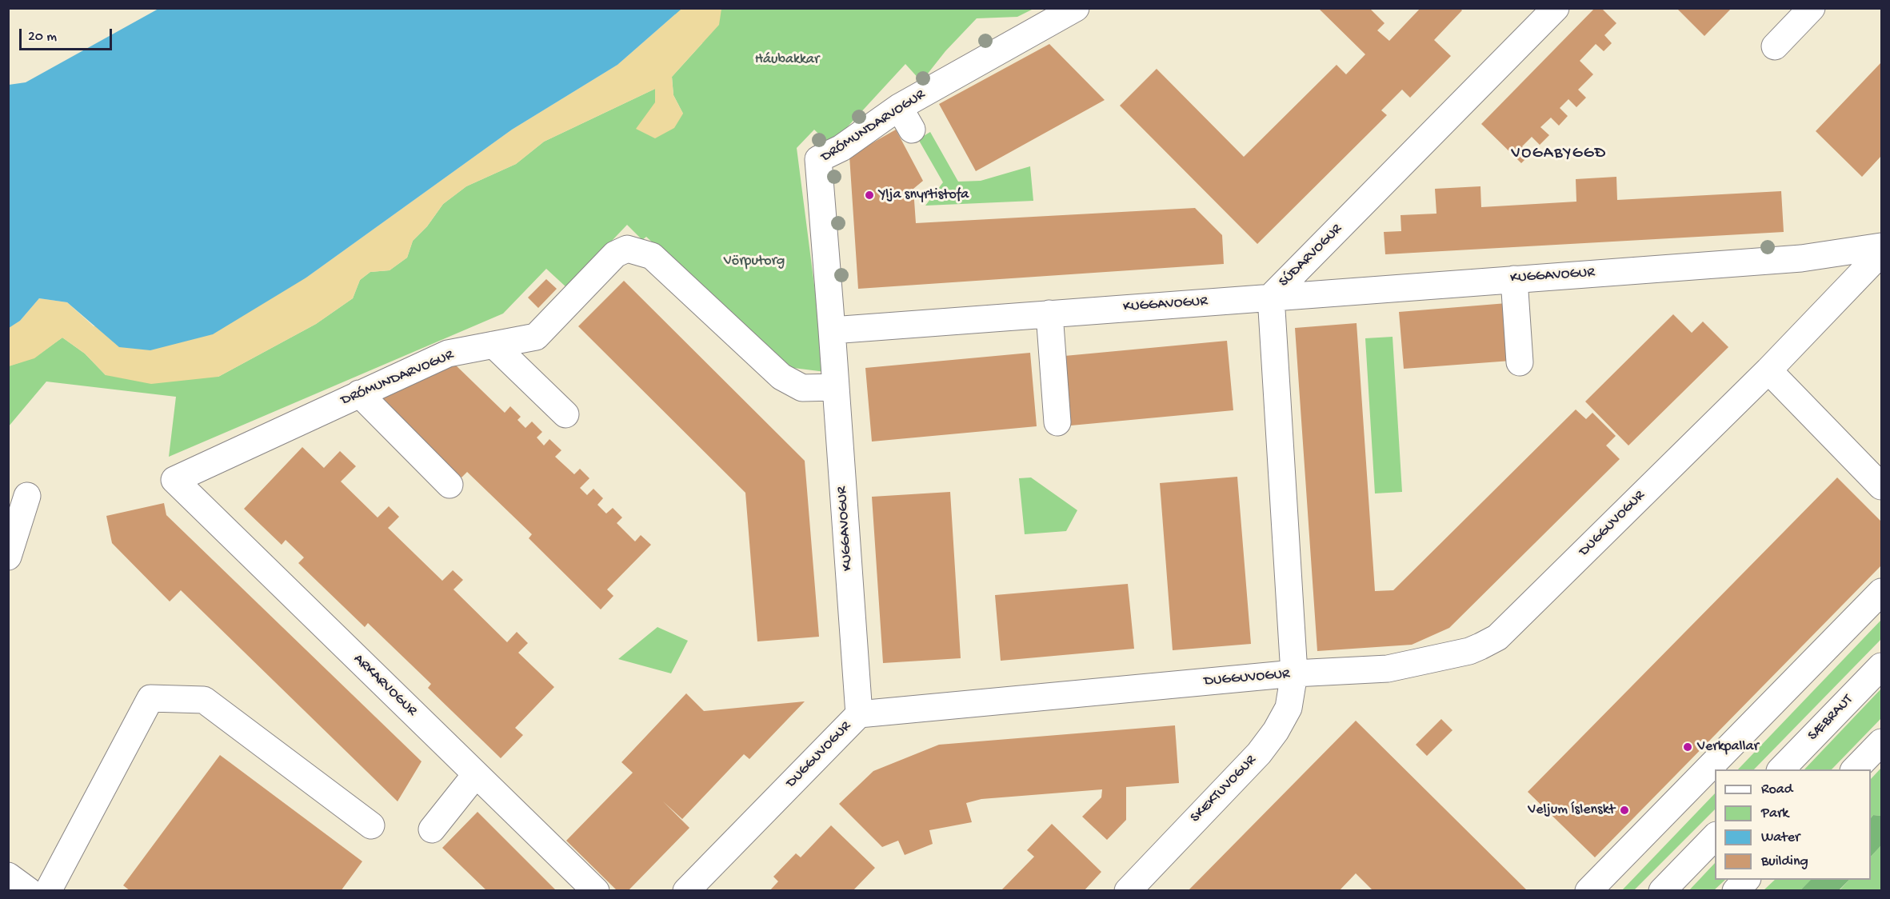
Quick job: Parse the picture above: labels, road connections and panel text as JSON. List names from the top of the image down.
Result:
{
  "streets": {
    "main road": [
      "DRÓMUNDARVOGUR",
      "SÚÐARVOGUR",
      "KUGGAVOGUR",
      "DUGGUVOGUR",
      "ARKARVOGUR",
      "SÆBRAUT",
      "SKEKTUVOGUR"
    ]
  },
  "crossings": [
    ["DRÓMUNDARVOGUR", "KUGGAVOGUR"],
    ["DRÓMUNDARVOGUR", "ARKARVOGUR"],
    ["SÚÐARVOGUR", "KUGGAVOGUR"],
    ["SÚÐARVOGUR", "DUGGUVOGUR"],
    ["SÚÐARVOGUR", "SKEKTUVOGUR"],
    ["KUGGAVOGUR", "DUGGUVOGUR"],
    ["DUGGUVOGUR", "SKEKTUVOGUR"]
  ],
  "districts": ["VOGABYGGÐ"],
  "parks": ["Háubakkar", "Vörputorg"],
  "places": ["Ylja snyrtistofa", "Verkpallar", "Veljum Íslenskt"],
  "legend": [
    "Road",
    "Park",
    "Water",
    "Building"
  ],
  "scale_bar": "20 m"
}
